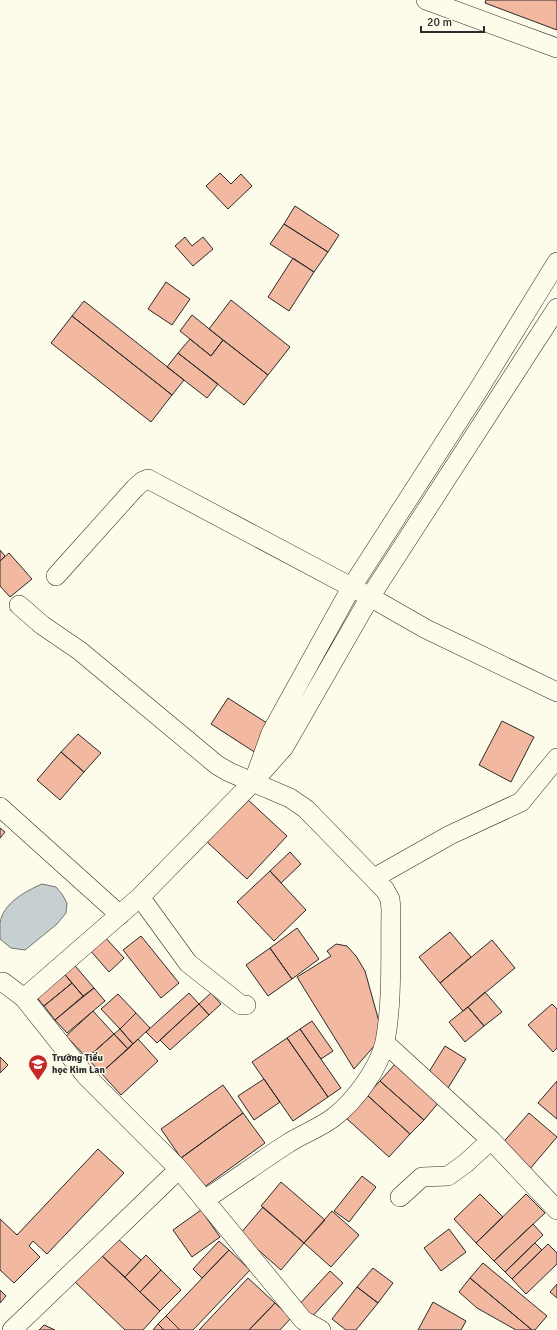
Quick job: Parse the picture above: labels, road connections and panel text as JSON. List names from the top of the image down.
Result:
{
  "places": {
    "school or university": ["Trường Tiểu học Kim Lan"]
  },
  "scale_bar": "20 m"
}
